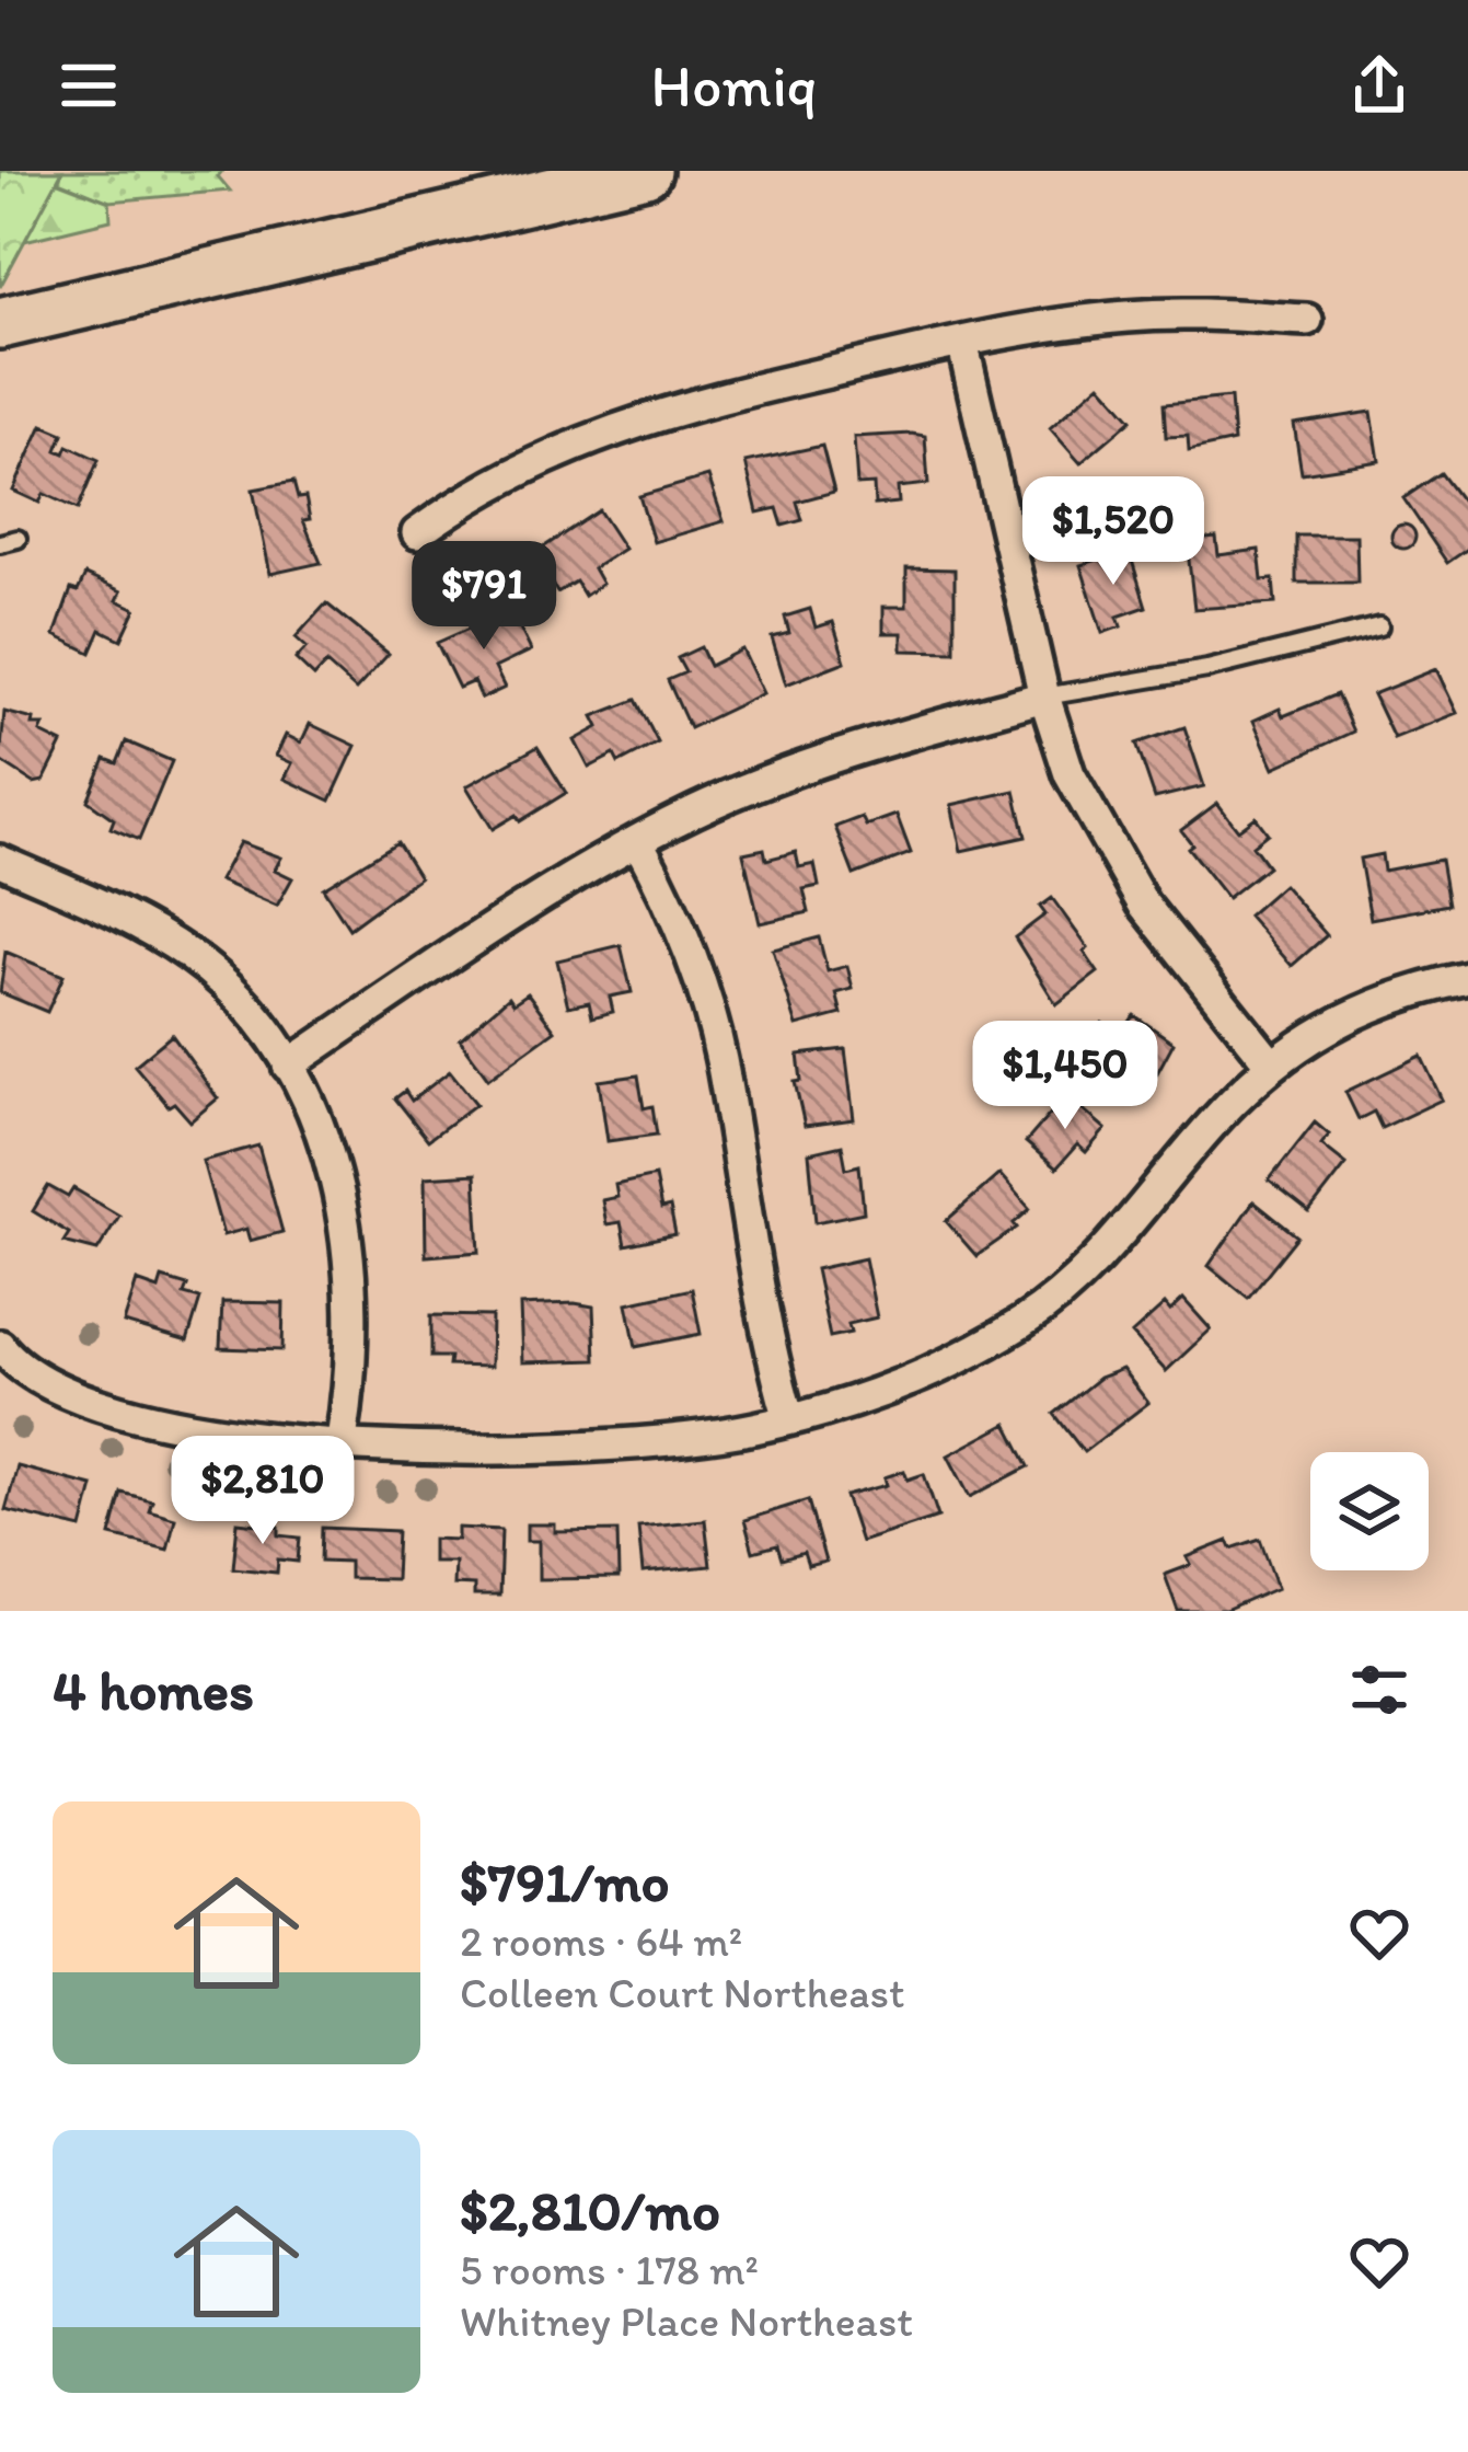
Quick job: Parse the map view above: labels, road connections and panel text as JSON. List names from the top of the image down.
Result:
{
  "page": {
    "header": "Homiq",
    "price": [
      "$1,520",
      "$791",
      "$1,450",
      "$2,810"
    ],
    "heading": "4 homes",
    "list": [
      {
        "name": "$791/mo",
        "note": "2 rooms · 64 m² · Colleen Court Northeast"
      },
      {
        "name": "$2,810/mo",
        "note": "5 rooms · 178 m² · Whitney Place Northeast"
      }
    ]
  }
}
